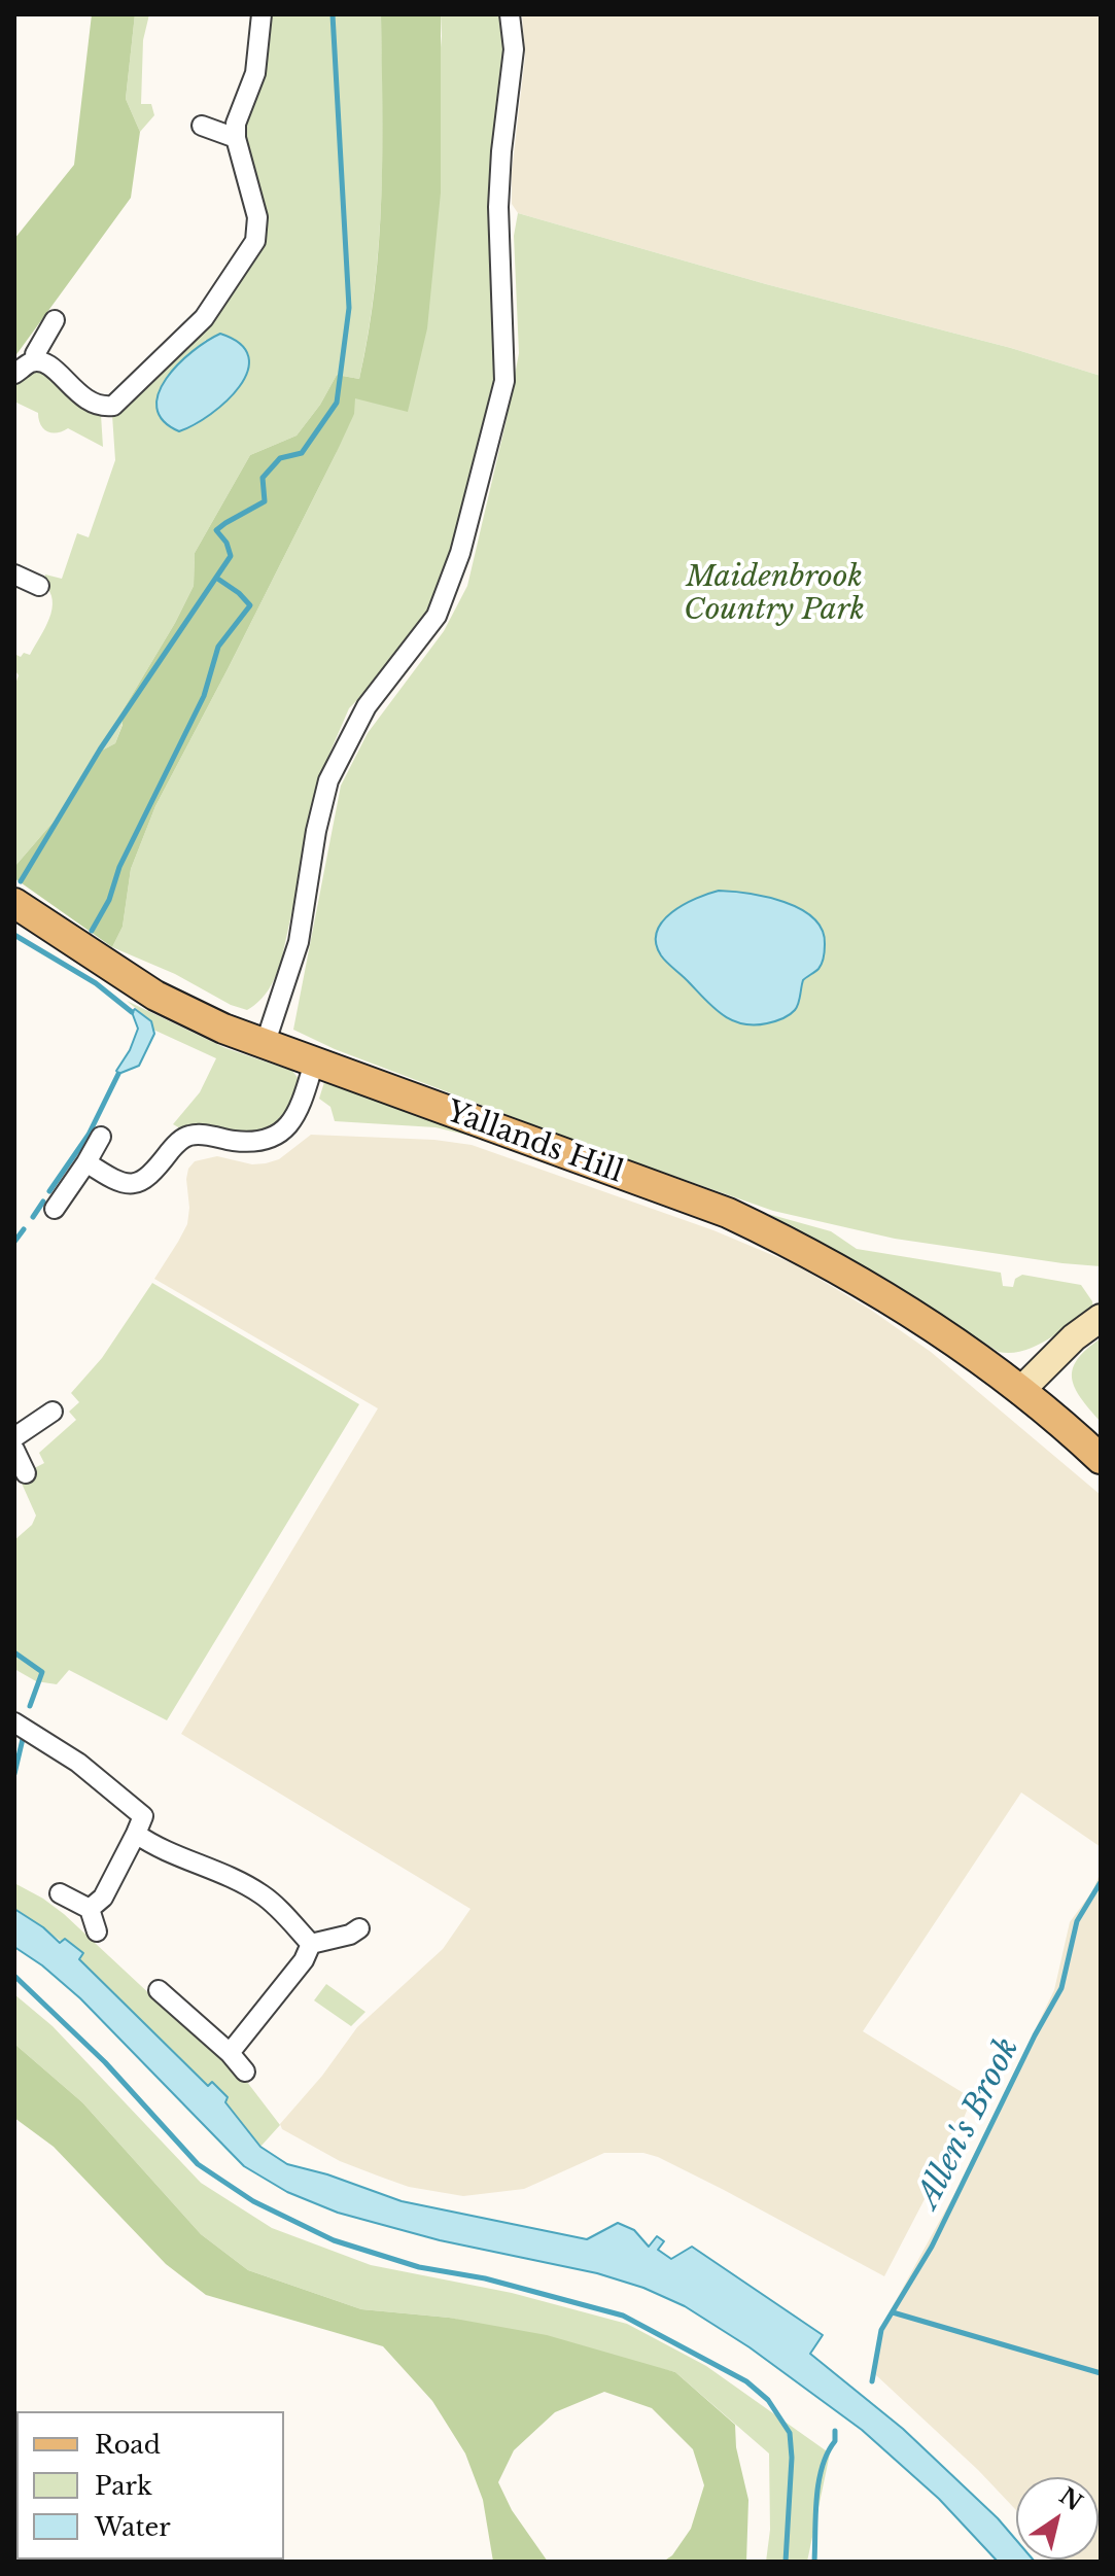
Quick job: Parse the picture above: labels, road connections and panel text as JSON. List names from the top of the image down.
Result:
{
  "streets": {
    "main road": ["Yallands Hill"]
  },
  "water": ["Allen's Brook"],
  "parks": ["Maidenbrook Country Park"],
  "legend": ["Road", "Park", "Water"],
  "north": "top right"
}
